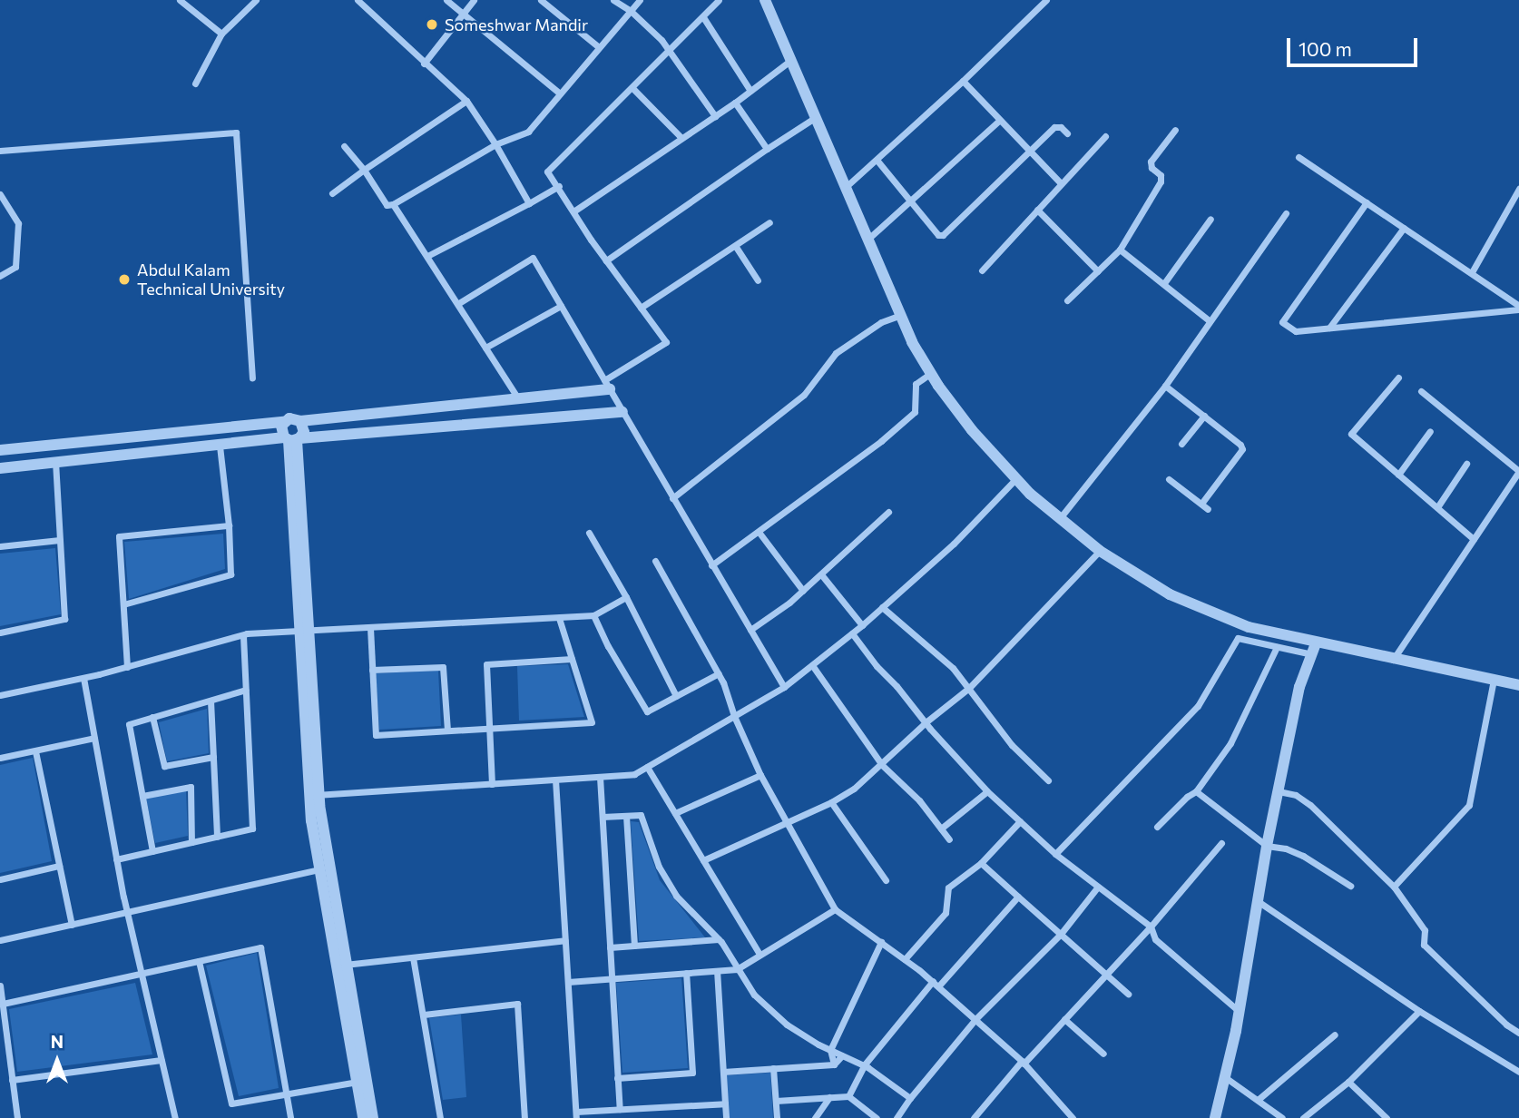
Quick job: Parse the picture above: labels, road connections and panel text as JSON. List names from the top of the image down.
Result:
{
  "places": ["Someshwar Mandir", "Abdul Kalam Technical University"],
  "scale_bar": "100 m",
  "north": "top"
}
